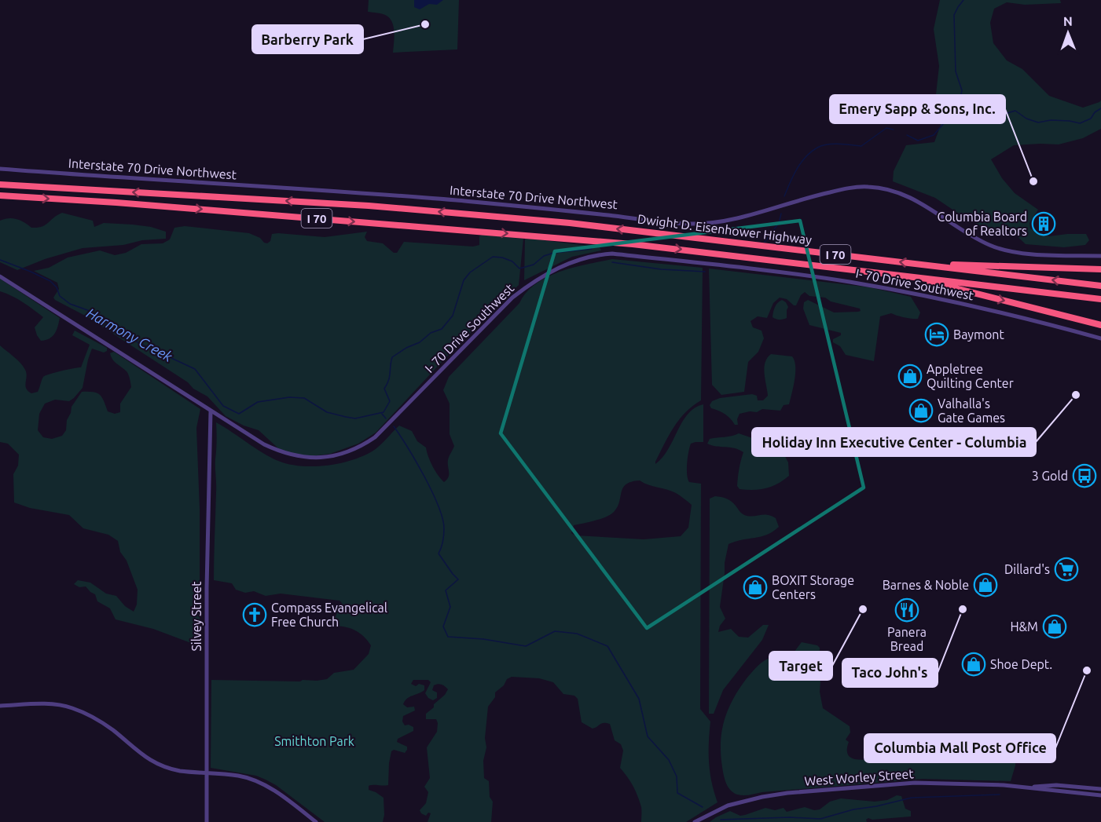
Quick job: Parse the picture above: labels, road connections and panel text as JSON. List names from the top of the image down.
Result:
{
  "streets": {
    "highway": ["I 70", "Dwight D. Eisenhower Highway"],
    "street": [
      "Interstate 70 Drive Northwest",
      "I- 70 Drive Southwest",
      "Silvey Street",
      "West Worley Street"
    ]
  },
  "crossings": [
    ["I- 70 Drive Southwest", "Silvey Street"]
  ],
  "water": ["Harmony Creek"],
  "parks": ["Smithton Park"],
  "places": {
    "other": [
      "Barberry Park",
      "Emery Sapp & Sons, Inc.",
      "Holiday Inn Executive Center - Columbia",
      "Target",
      "Taco John's",
      "Columbia Mall Post Office"
    ],
    "building": ["Columbia Board of Realtors"],
    "hotel": ["Baymont"],
    "shop": [
      "Appletree Quilting Center",
      "Valhalla's Gate Games",
      "Barnes & Noble",
      "BOXIT Storage Centers",
      "H&M",
      "Shoe Dept."
    ],
    "bus stop": ["3 Gold"],
    "supermarket": ["Dillard's"],
    "restaurant": ["Panera Bread"],
    "church": ["Compass Evangelical Free Church"]
  },
  "north": "top"
}
